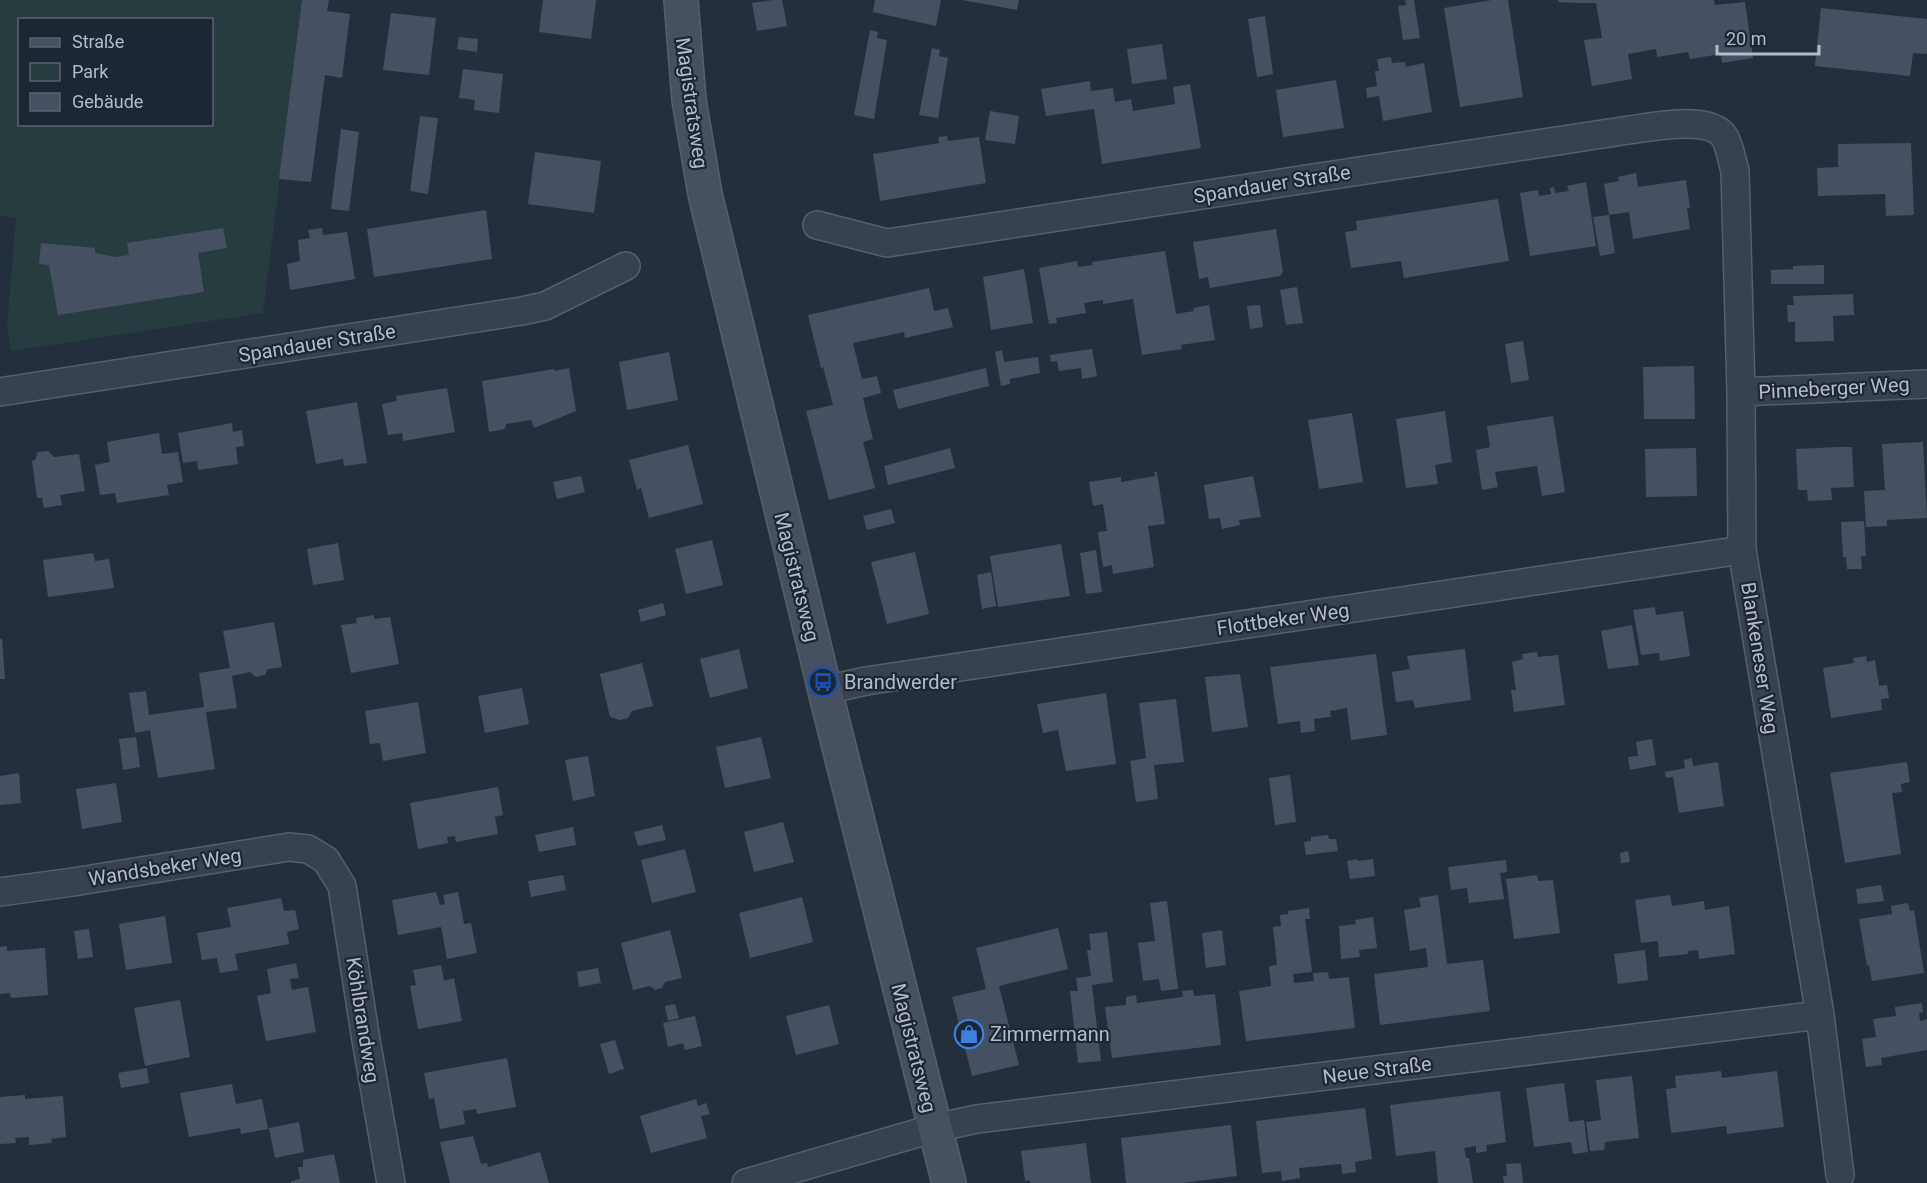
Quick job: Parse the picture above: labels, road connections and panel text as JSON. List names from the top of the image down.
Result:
{
  "streets": {
    "street": [
      "Magistratsweg",
      "Spandauer Straße",
      "Pinneberger Weg",
      "Flottbeker Weg",
      "Blankeneser Weg",
      "Wandsbeker Weg",
      "Köhlbrandweg",
      "Neue Straße"
    ]
  },
  "crossings": [
    ["Magistratsweg", "Flottbeker Weg"],
    ["Magistratsweg", "Neue Straße"],
    ["Spandauer Straße", "Blankeneser Weg"],
    ["Pinneberger Weg", "Blankeneser Weg"],
    ["Flottbeker Weg", "Blankeneser Weg"],
    ["Blankeneser Weg", "Neue Straße"],
    ["Wandsbeker Weg", "Köhlbrandweg"]
  ],
  "places": {
    "bus stop": ["Brandwerder"],
    "shop": ["Zimmermann"]
  },
  "legend": ["Straße", "Park", "Gebäude"],
  "scale_bar": "20 m"
}
